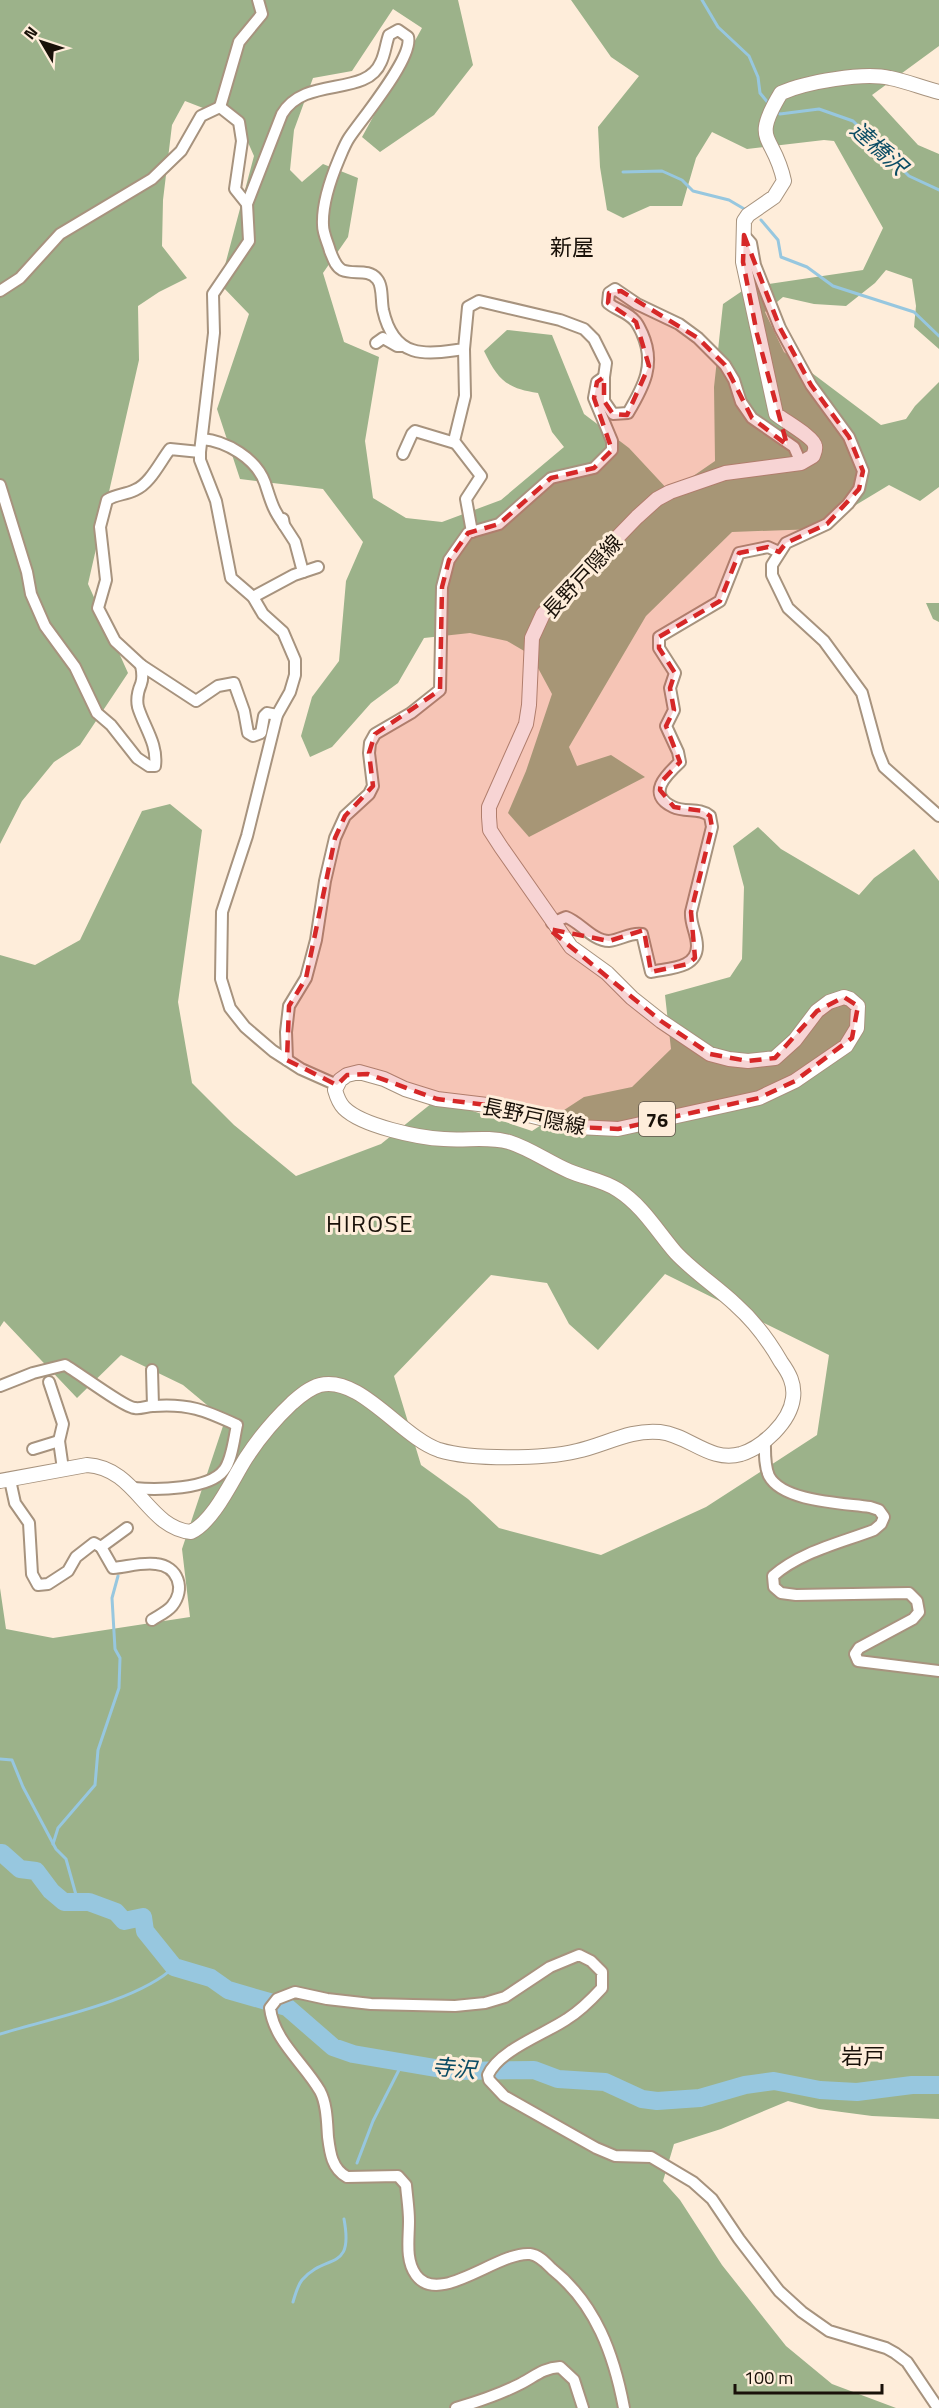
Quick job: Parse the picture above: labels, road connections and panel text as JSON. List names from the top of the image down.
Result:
{
  "streets": {
    "main road": ["長野戸隠線", "76"]
  },
  "districts": ["新屋", "HIROSE", "岩戸"],
  "water": ["達橋沢", "寺沢"],
  "scale_bar": "100 m",
  "north": "top left"
}
